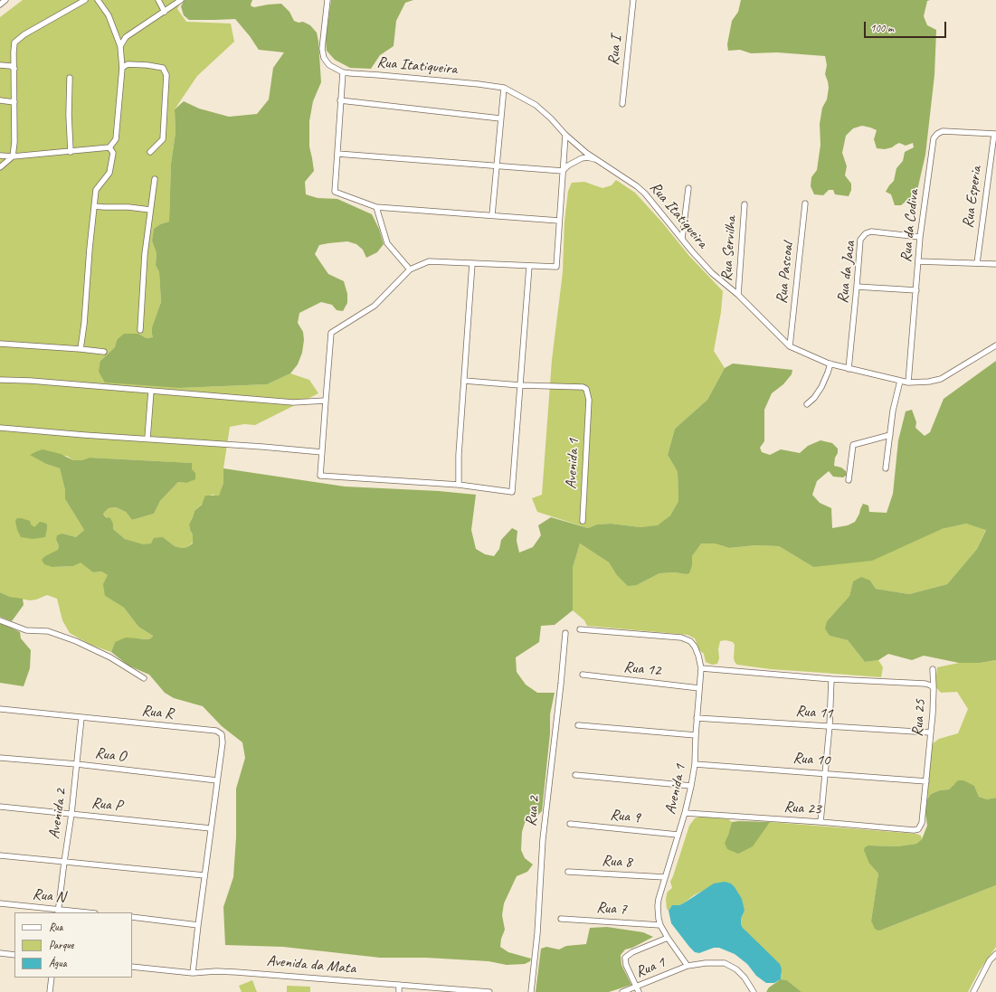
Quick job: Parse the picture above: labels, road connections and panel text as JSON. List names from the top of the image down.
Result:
{
  "streets": {
    "street": [
      "Rua I",
      "Rua Itatiqueira",
      "Rua Esperia",
      "Rua da Codiva",
      "Rua Servilha",
      "Rua da Jaca",
      "Rua Pascoal",
      "Avenida 1",
      "Rua 12",
      "Rua R",
      "Rua 11",
      "Rua 25",
      "Rua O",
      "Rua 10",
      "Rua P",
      "Rua 23",
      "Rua 2",
      "Avenida 2",
      "Rua 9",
      "Rua 8",
      "Rua N",
      "Rua 7",
      "Avenida da Mata",
      "Rua 1"
    ]
  },
  "crossings": [
    ["Rua Itatiqueira", "Rua da Codiva"],
    ["Rua Itatiqueira", "Rua Servilha"],
    ["Rua Itatiqueira", "Rua da Jaca"],
    ["Rua Itatiqueira", "Rua Pascoal"],
    ["Rua Esperia", "Rua da Codiva"],
    ["Rua da Codiva", "Rua da Jaca"],
    ["Avenida 1", "Rua 12"],
    ["Avenida 1", "Rua 11"],
    ["Avenida 1", "Rua 25"],
    ["Avenida 1", "Rua 10"],
    ["Avenida 1", "Rua 23"],
    ["Avenida 1", "Rua 9"],
    ["Avenida 1", "Rua 8"],
    ["Avenida 1", "Rua 7"],
    ["Avenida 1", "Rua 1"],
    ["Rua R", "Rua O"],
    ["Rua R", "Avenida 2"],
    ["Rua 11", "Rua 25"],
    ["Rua 25", "Rua 10"],
    ["Rua 25", "Rua 23"],
    ["Rua O", "Avenida 2"],
    ["Rua P", "Avenida 2"],
    ["Avenida 2", "Rua N"]
  ],
  "legend": ["Rua", "Parque", "Água"],
  "scale_bar": "100 m"
}
